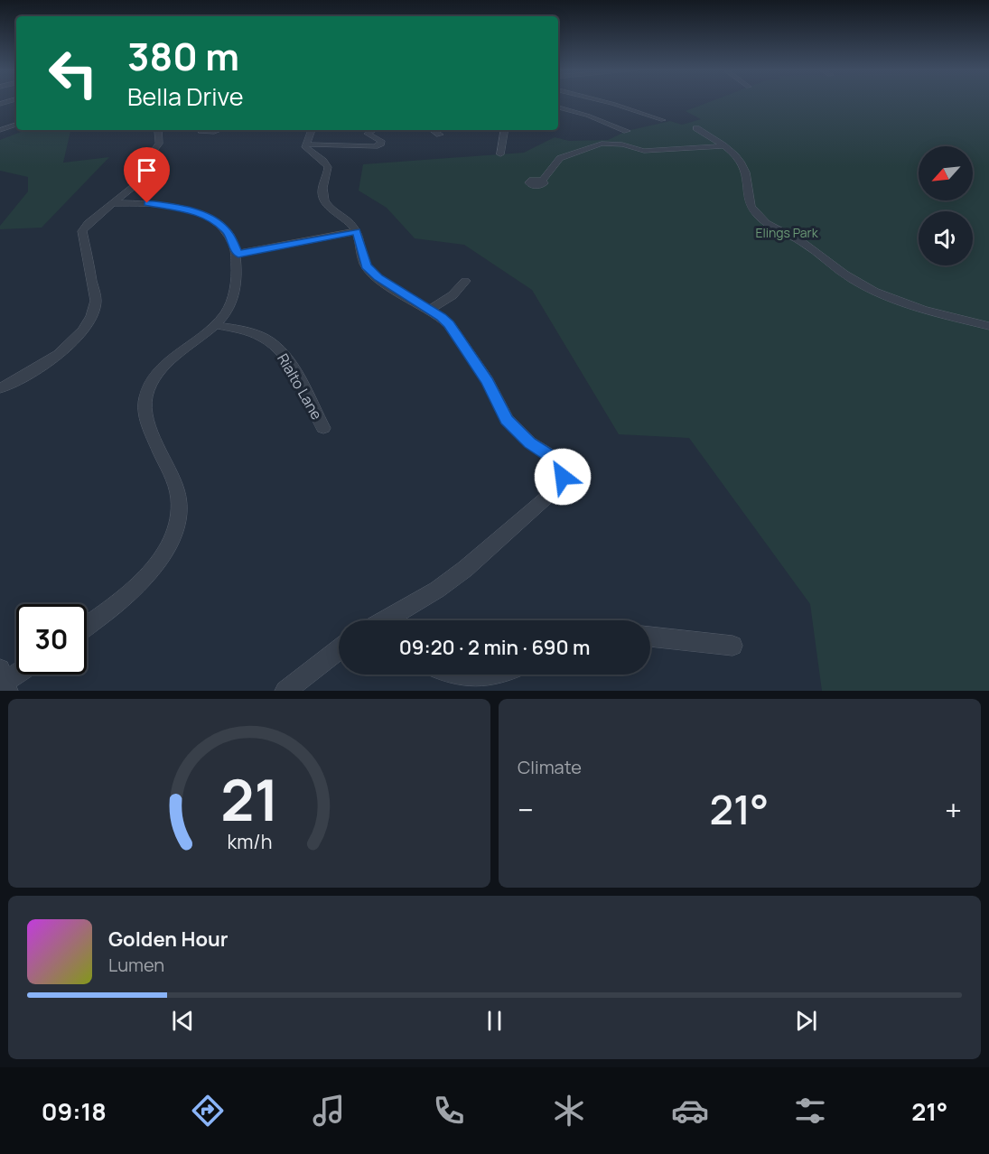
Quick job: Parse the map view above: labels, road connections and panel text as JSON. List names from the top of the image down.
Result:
{
  "streets": {
    "street": ["Rialto Lane"]
  },
  "parks": ["Elings Park"],
  "north": "bottom left",
  "page": {
    "turn": ["380 m", "Bella Drive"],
    "limit": "30",
    "trip": "09:20 · 2 min · 690 m",
    "tile": "Climate",
    "heat": ["−", "21°", "+"],
    "song": ["Golden Hour", "Lumen"],
    "tabs": ["09:18", "21°"],
    "gauge": ["21", "km/h"]
  }
}
